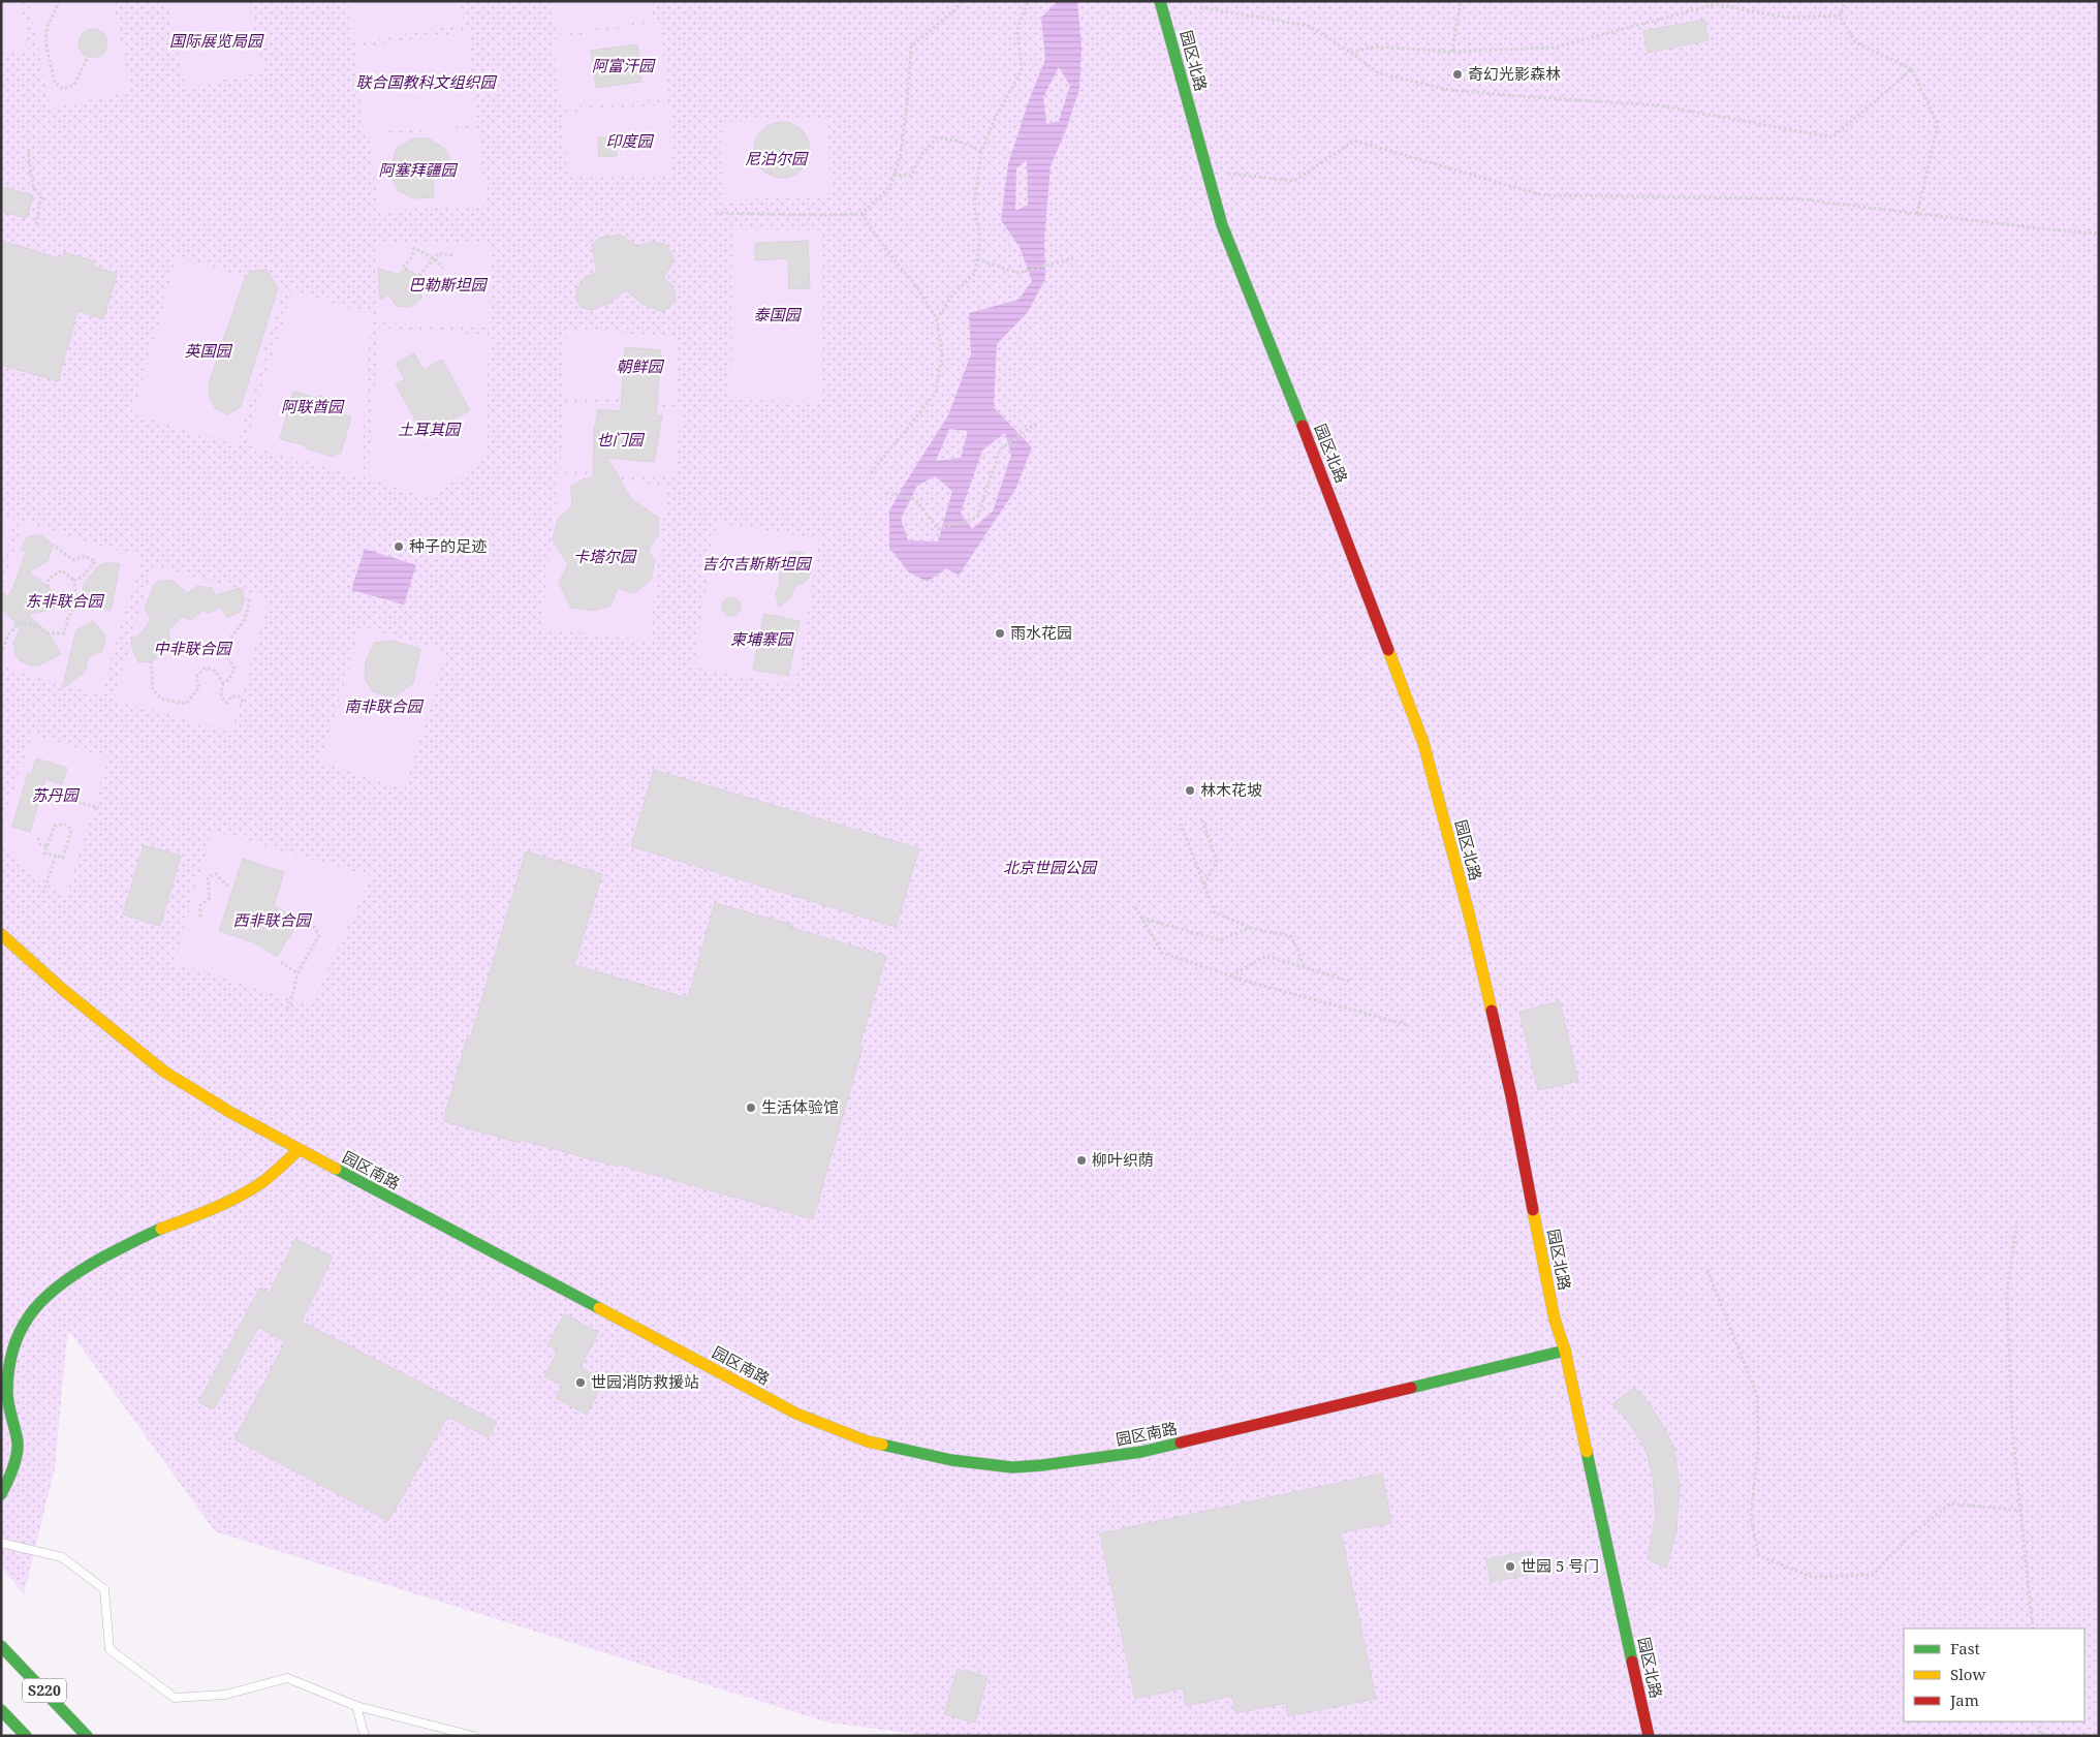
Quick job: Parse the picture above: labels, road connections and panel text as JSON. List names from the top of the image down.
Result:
{
  "streets": {
    "street": ["园区北路", "园区南路", "S220"]
  },
  "crossings": [
    ["园区北路", "园区南路"]
  ],
  "parks": [
    "国际展览局园",
    "阿富汗园",
    "联合国教科文组织园",
    "印度园",
    "尼泊尔园",
    "阿塞拜疆园",
    "巴勒斯坦园",
    "泰国园",
    "英国园",
    "朝鲜园",
    "阿联酋园",
    "土耳其园",
    "也门园",
    "卡塔尔园",
    "吉尔吉斯斯坦园",
    "东非联合园",
    "柬埔寨园",
    "中非联合园",
    "南非联合园",
    "苏丹园",
    "北京世园公园",
    "西非联合园"
  ],
  "places": [
    "奇幻光影森林",
    "种子的足迹",
    "雨水花园",
    "林木花坡",
    "生活体验馆",
    "柳叶织荫",
    "世园消防救援站",
    "世园 5 号门"
  ],
  "legend": ["Fast", "Slow", "Jam"]
}
